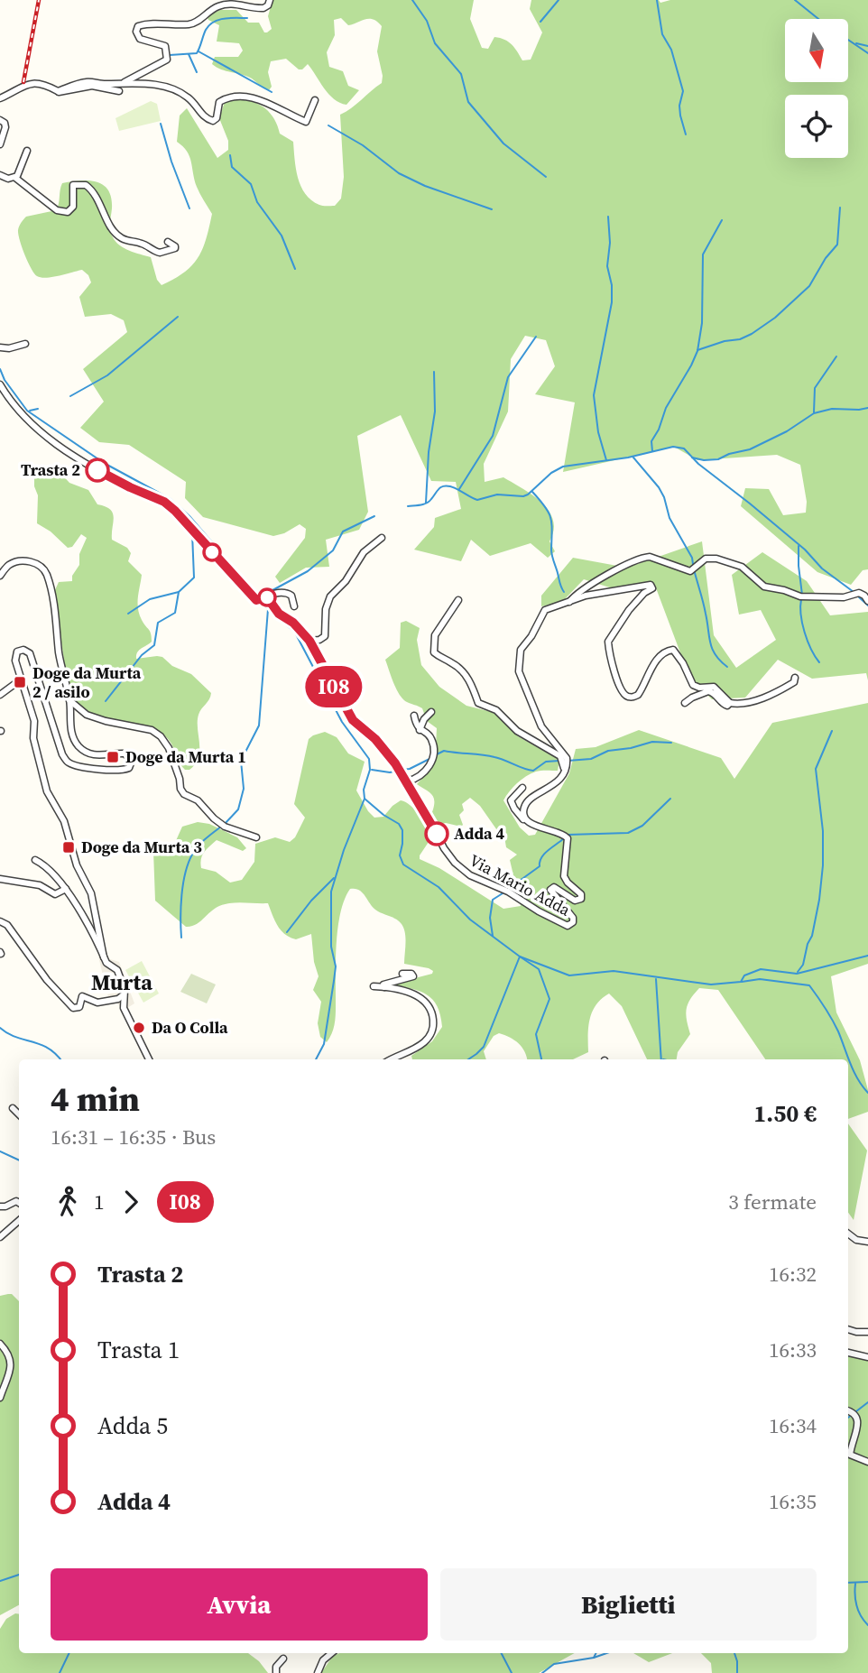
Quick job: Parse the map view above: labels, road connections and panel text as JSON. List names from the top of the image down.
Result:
{
  "streets": {
    "street": ["Via Mario Adda"]
  },
  "districts": ["Murta"],
  "places": {
    "other": ["Trasta 2", "Adda 4", "Da O Colla"],
    "transit": ["Doge da Murta 2 / asilo", "Doge da Murta 1", "Doge da Murta 3"]
  },
  "lines": ["bus line I08"],
  "north": "bottom",
  "page": {
    "on_map": "I08",
    "heading": ["4 min", "16:31 – 16:35 · Bus", "1.50 €"],
    "legs": ["1", "I08", "3 fermate"],
    "list": [
      {
        "name": "Trasta 2",
        "value": "16:32"
      },
      {
        "name": "Trasta 1",
        "value": "16:33"
      },
      {
        "name": "Adda 5",
        "value": "16:34"
      },
      {
        "name": "Adda 4",
        "value": "16:35"
      }
    ],
    "buttons": ["Avvia", "Biglietti"]
  }
}
